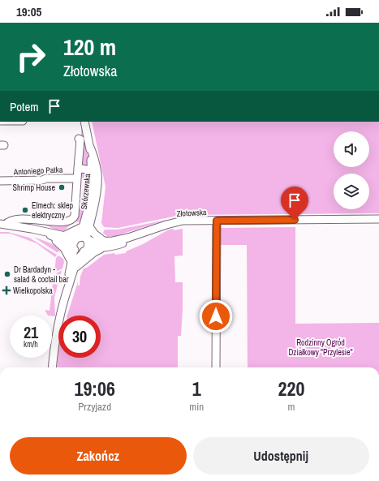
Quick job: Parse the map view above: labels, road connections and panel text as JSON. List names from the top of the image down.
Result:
{
  "streets": {
    "street": ["Antoniego Patka", "Skórzewska", "Złotowska"]
  },
  "crossings": [
    ["Skórzewska", "Złotowska"]
  ],
  "parks": ["Rodzinny Ogród Działkowy \"Przylesie\""],
  "places": {
    "other": ["Shrimp House", "Elmech: sklep elektryczny", "Dr Bardadyn - salad & coctail bar"],
    "health": ["Wielkopolska"]
  },
  "page": {
    "status": "19:05",
    "turn": ["120 m", "Złotowska"],
    "then": "Potem",
    "speed": "21 km/h",
    "limit": "30",
    "eta": [
      "19:06",
      "Przyjazd",
      "1",
      "min",
      "220",
      "m"
    ],
    "buttons": ["Zakończ", "Udostępnij"]
  }
}
